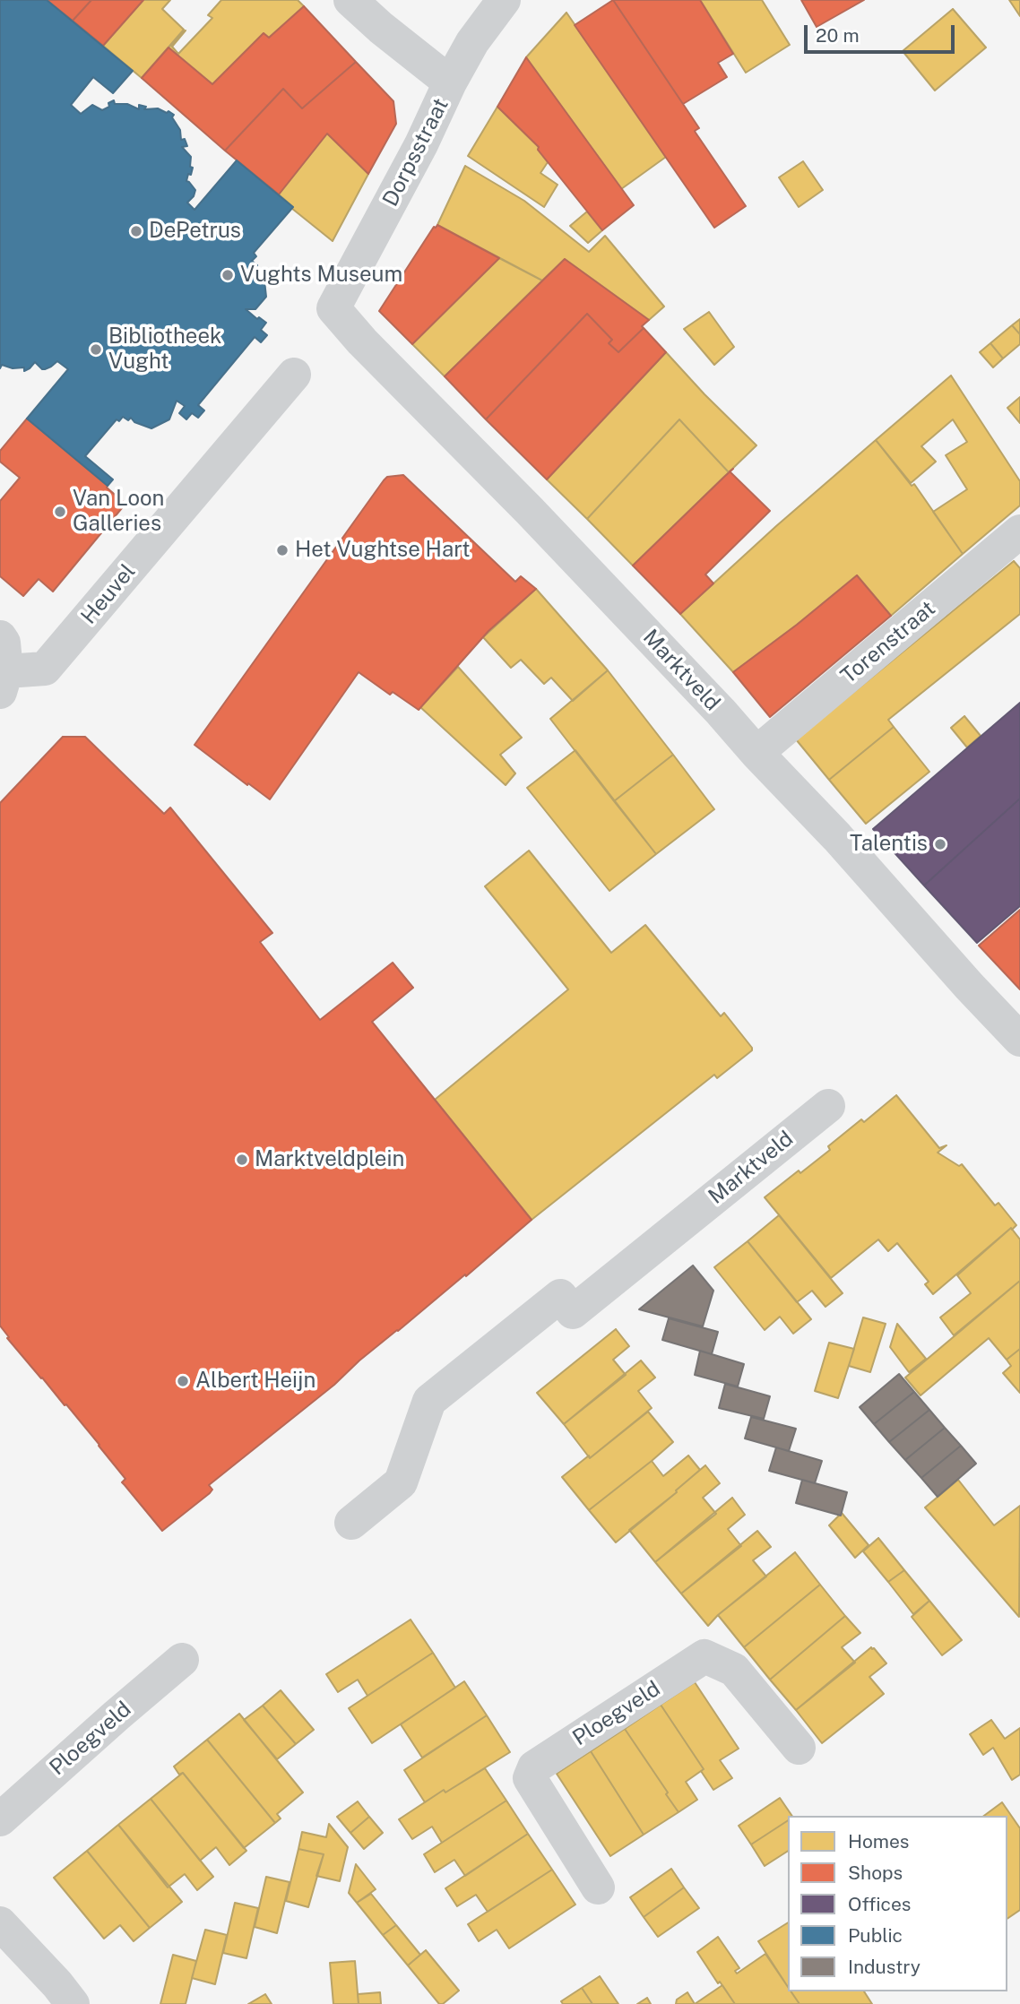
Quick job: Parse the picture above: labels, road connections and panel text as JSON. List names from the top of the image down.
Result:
{
  "streets": {
    "street": [
      "Dorpsstraat",
      "Heuvel",
      "Torenstraat",
      "Marktveld",
      "Ploegveld"
    ]
  },
  "crossings": [
    ["Dorpsstraat", "Marktveld"],
    ["Torenstraat", "Marktveld"]
  ],
  "places": [
    "DePetrus",
    "Vughts Museum",
    "Bibliotheek Vught",
    "Van Loon Galleries",
    "Het Vughtse Hart",
    "Talentis",
    "Marktveldplein",
    "Albert Heijn"
  ],
  "legend": [
    "Homes",
    "Shops",
    "Offices",
    "Public",
    "Industry"
  ],
  "scale_bar": "20 m"
}
